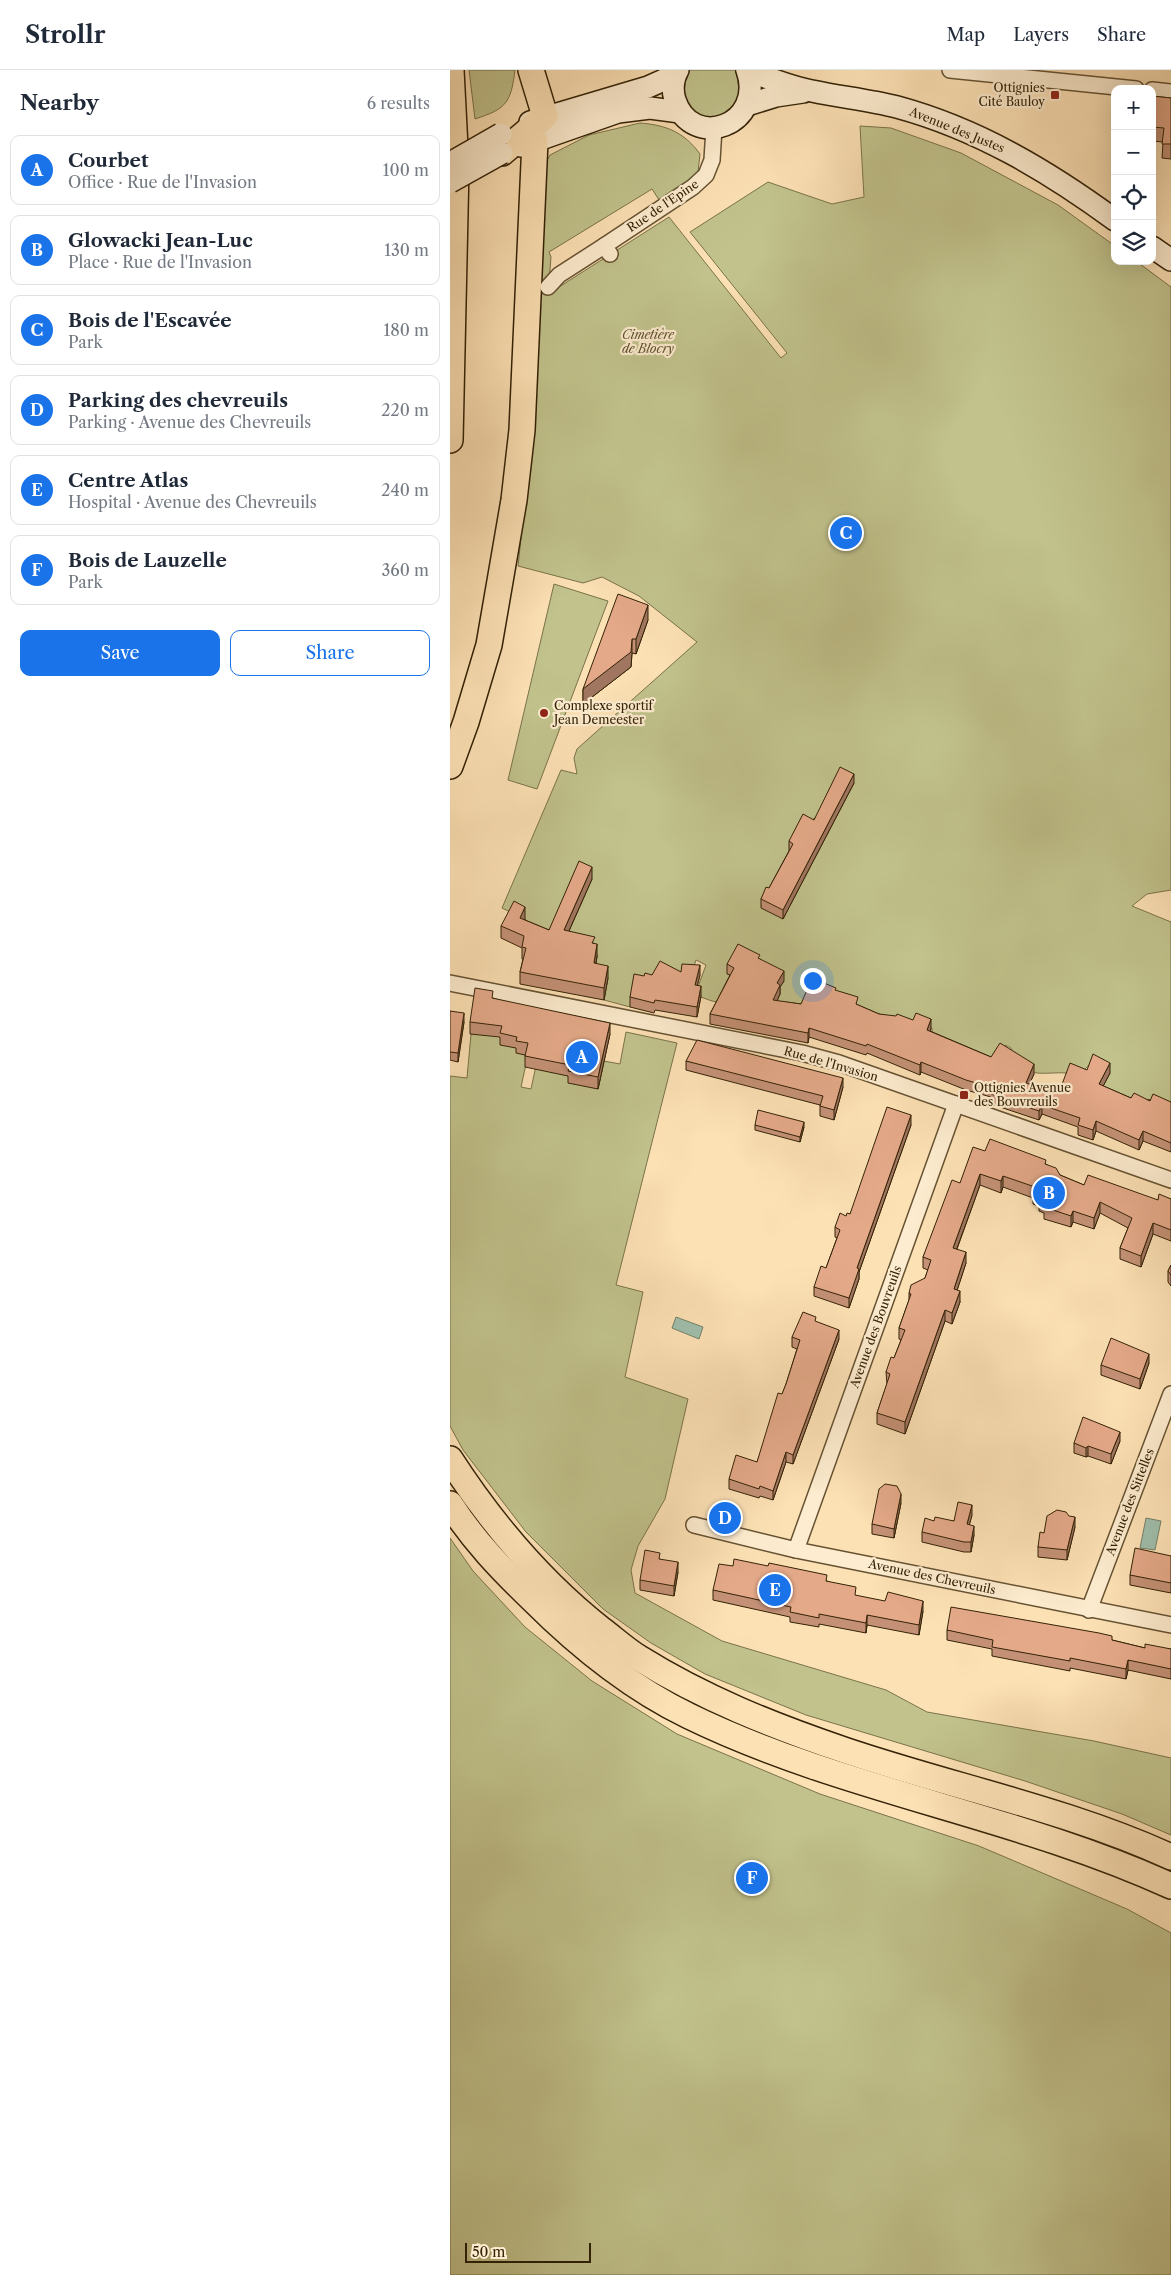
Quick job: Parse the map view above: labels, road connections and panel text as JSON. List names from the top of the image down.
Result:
{
  "streets": {
    "main road": ["Avenue des Justes"],
    "street": [
      "Rue de l'Epine",
      "Rue de l'Invasion",
      "Avenue des Bouvreuils",
      "Avenue des Sittelles",
      "Avenue des Chevreuils"
    ]
  },
  "crossings": [
    ["Rue de l'Invasion", "Avenue des Bouvreuils"],
    ["Avenue des Bouvreuils", "Avenue des Chevreuils"],
    ["Avenue des Sittelles", "Avenue des Chevreuils"]
  ],
  "parks": ["Cimetière de Blocry"],
  "places": {
    "transit": ["Ottignies Cité Bauloy", "Ottignies Avenue des Bouvreuils"],
    "other": ["Complexe sportif Jean Demeester"]
  },
  "scale_bar": "50 m",
  "page": {
    "header": "Strollr",
    "nav": ["Map", "Layers", "Share"],
    "heading": ["Nearby", "6 results"],
    "map_buttons": ["+", "−"],
    "list": [
      {
        "mark": "A",
        "name": "Courbet",
        "note": "Office · Rue de l'Invasion",
        "value": "100 m"
      },
      {
        "mark": "B",
        "name": "Glowacki Jean-Luc",
        "note": "Place · Rue de l'Invasion",
        "value": "130 m"
      },
      {
        "mark": "C",
        "name": "Bois de l'Escavée",
        "note": "Park",
        "value": "180 m"
      },
      {
        "mark": "D",
        "name": "Parking des chevreuils",
        "note": "Parking · Avenue des Chevreuils",
        "value": "220 m"
      },
      {
        "mark": "E",
        "name": "Centre Atlas",
        "note": "Hospital · Avenue des Chevreuils",
        "value": "240 m"
      },
      {
        "mark": "F",
        "name": "Bois de Lauzelle",
        "note": "Park",
        "value": "360 m"
      }
    ],
    "pins": [
      "C",
      "A",
      "B",
      "D",
      "E",
      "F"
    ],
    "buttons": ["Save", "Share"],
    "scale": "50 m"
  }
}
